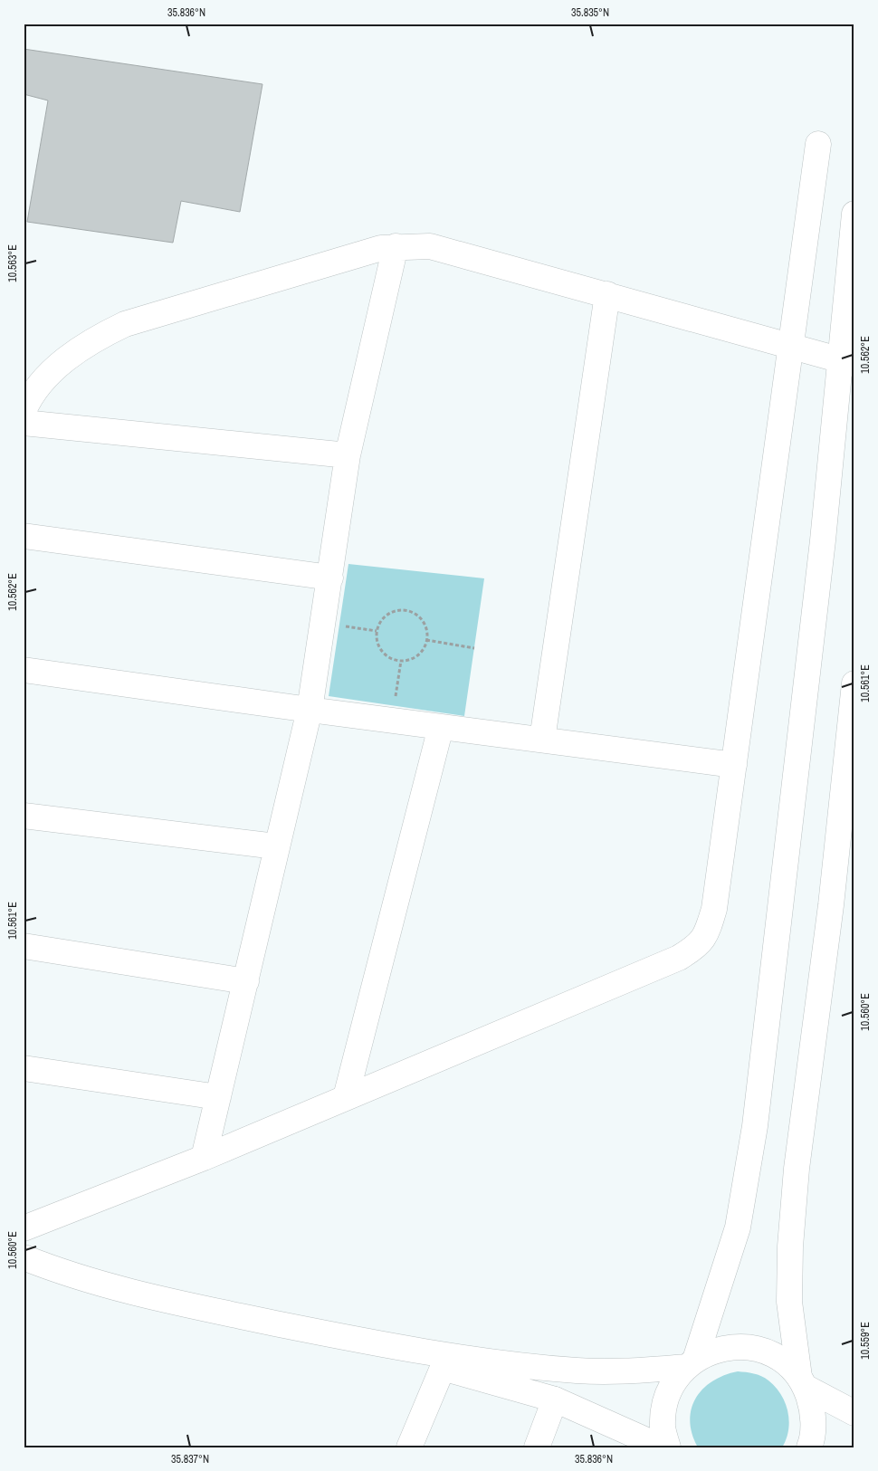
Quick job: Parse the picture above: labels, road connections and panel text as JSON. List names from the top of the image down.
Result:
{
  "coordinates": [
    "35.836°N",
    "35.835°N",
    "10.563°E",
    "10.562°E",
    "10.561°E",
    "10.560°E",
    "10.559°E",
    "35.837°N"
  ]
}
